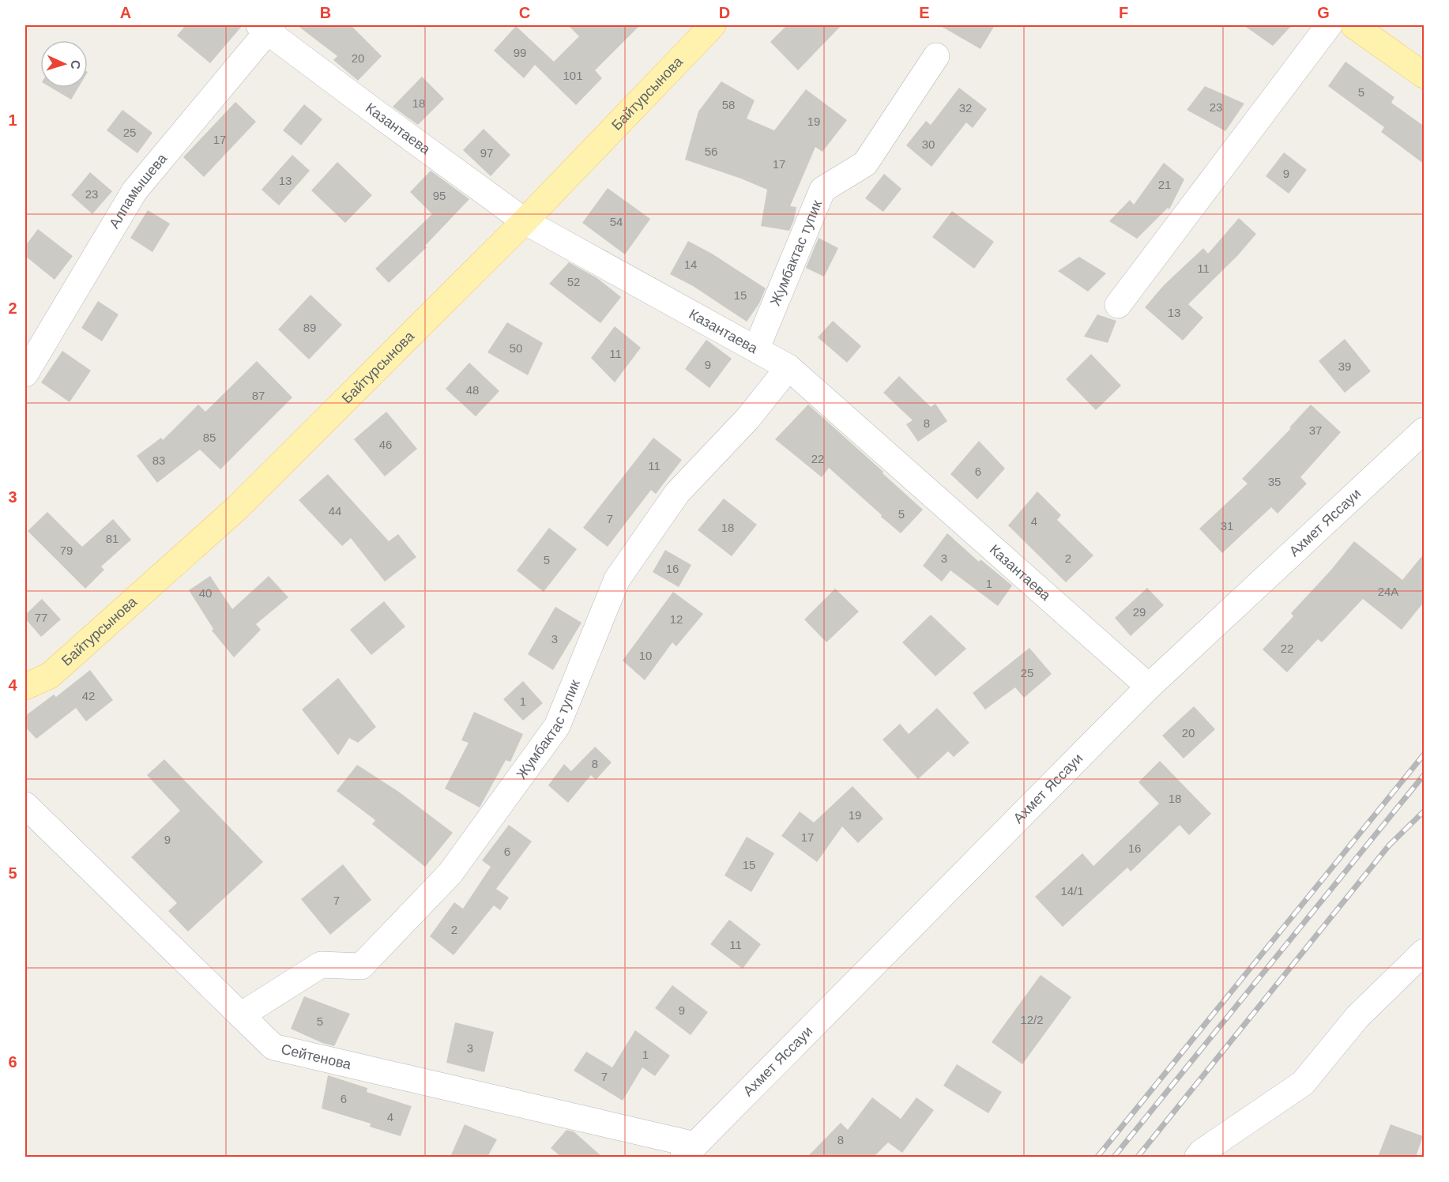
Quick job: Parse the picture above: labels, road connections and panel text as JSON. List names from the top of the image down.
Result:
{
  "streets": {
    "main road": ["Байтурсынова"],
    "street": [
      "Казантаева",
      "Алпамышева",
      "Жумбактас тупик",
      "Ахмет Яссауи",
      "Сейтенова"
    ]
  },
  "crossings": [
    ["Байтурсынова", "Казантаева"],
    ["Казантаева", "Алпамышева"],
    ["Казантаева", "Жумбактас тупик"],
    ["Казантаева", "Ахмет Яссауи"],
    ["Жумбактас тупик", "Сейтенова"],
    ["Ахмет Яссауи", "Сейтенова"]
  ],
  "house_numbers": [
    "99",
    "20",
    "101",
    "5",
    "18",
    "58",
    "23",
    "32",
    "19",
    "25",
    "17",
    "30",
    "56",
    "97",
    "17",
    "9",
    "13",
    "21",
    "23",
    "95",
    "54",
    "14",
    "11",
    "52",
    "15",
    "13",
    "89",
    "50",
    "11",
    "9",
    "39",
    "48",
    "87",
    "8",
    "37",
    "85",
    "46",
    "22",
    "83",
    "11",
    "6",
    "35",
    "44",
    "5",
    "7",
    "4",
    "31",
    "18",
    "81",
    "79",
    "3",
    "2",
    "5",
    "16",
    "1",
    "24А",
    "40",
    "29",
    "77",
    "12",
    "3",
    "22",
    "10",
    "25",
    "42",
    "1",
    "20",
    "8",
    "18",
    "19",
    "17",
    "9",
    "16",
    "6",
    "15",
    "14/1",
    "7",
    "2",
    "11",
    "9",
    "12/2",
    "5",
    "3",
    "1",
    "7",
    "6",
    "4",
    "8"
  ],
  "north": "right",
  "grid": {
    "columns": [
      "A",
      "B",
      "C",
      "D",
      "E",
      "F",
      "G"
    ],
    "rows": [
      "1",
      "2",
      "3",
      "4",
      "5",
      "6"
    ]
  }
}
